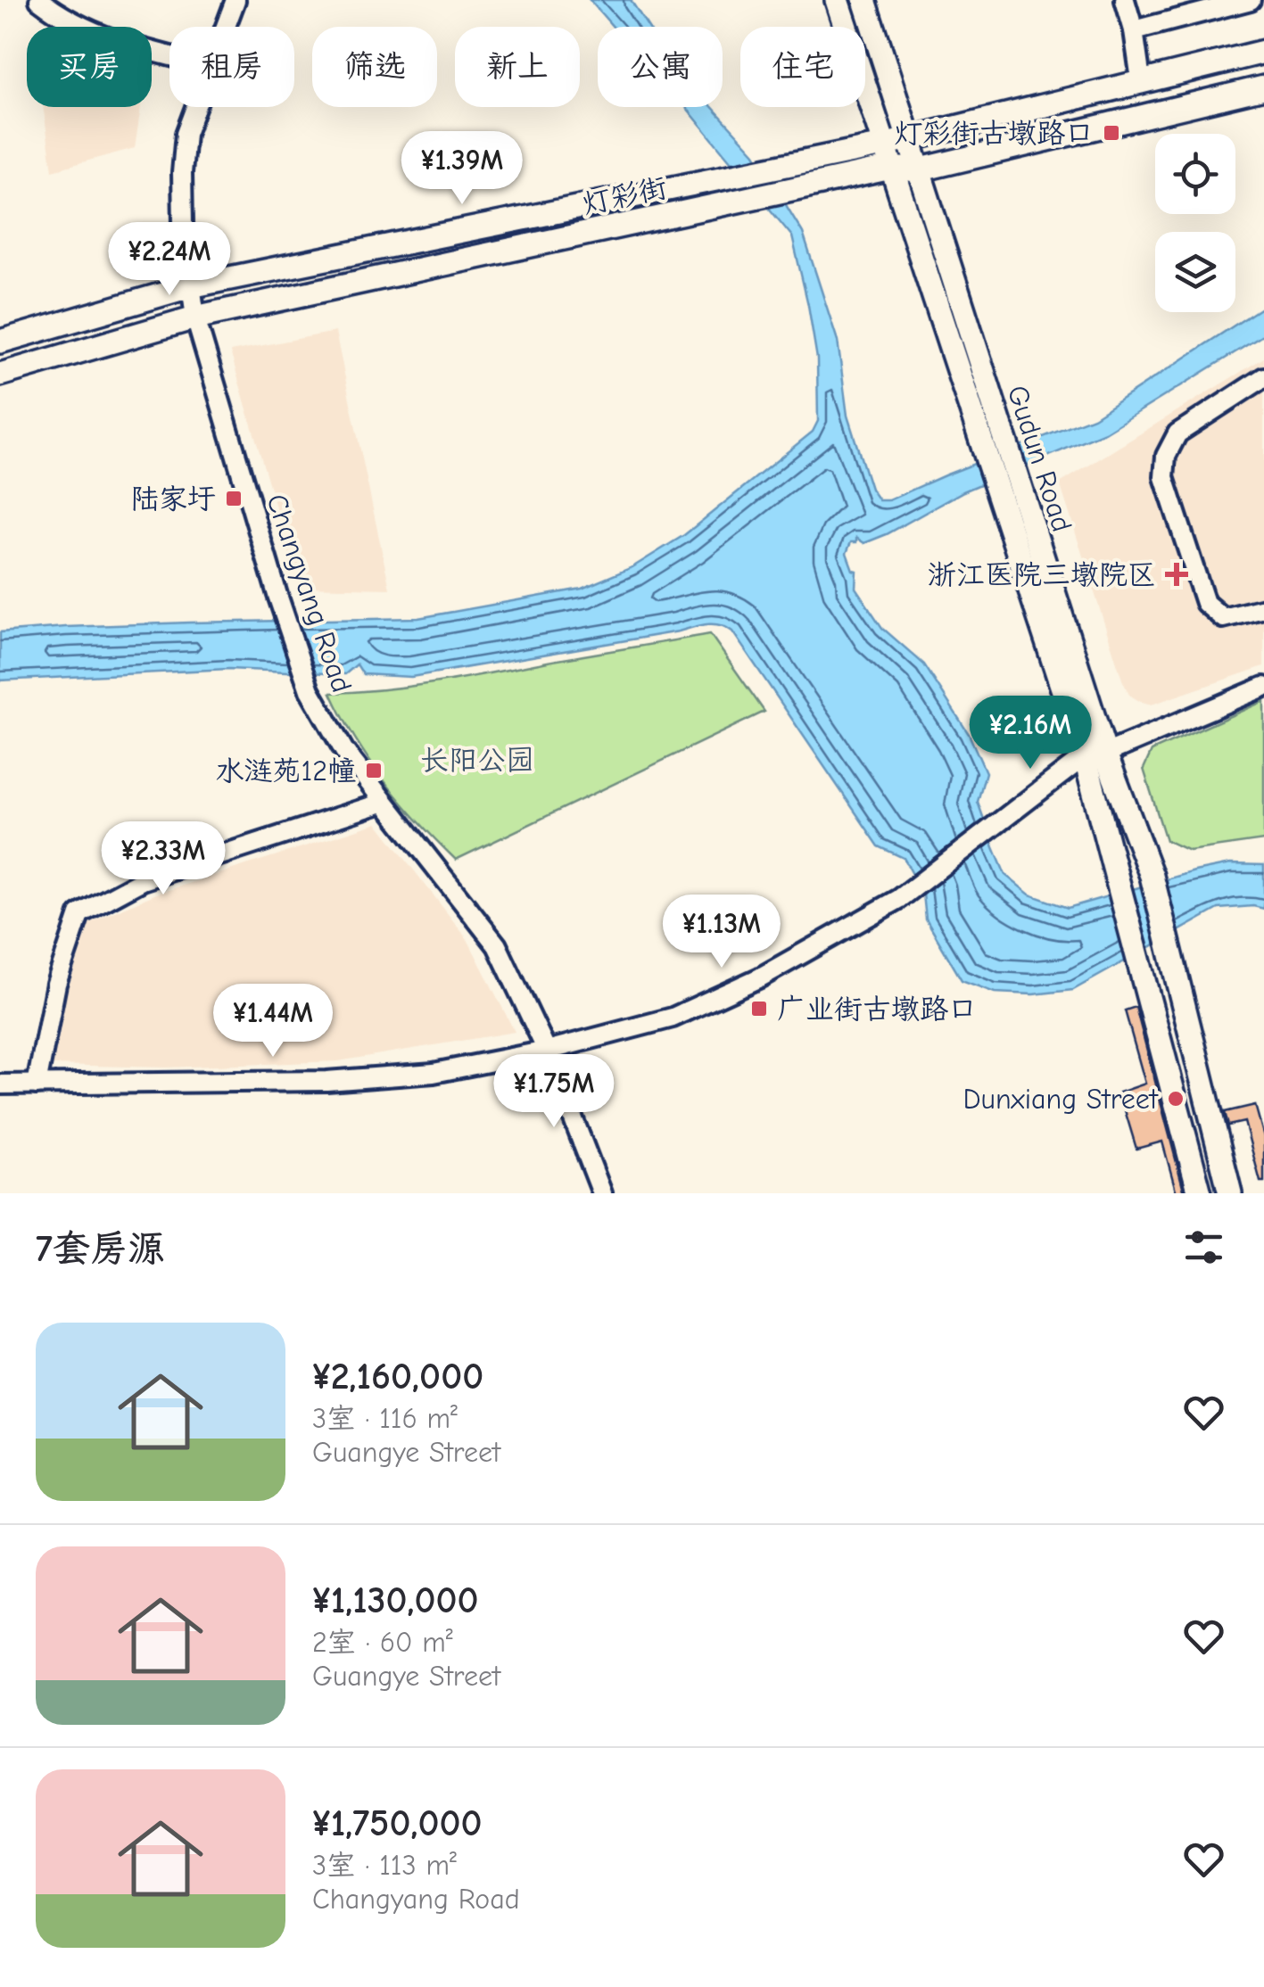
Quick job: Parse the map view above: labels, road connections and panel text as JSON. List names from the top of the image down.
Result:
{
  "streets": {
    "main road": ["灯彩街", "Gudun Road"],
    "street": ["Changyang Road"]
  },
  "crossings": [
    ["灯彩街", "Gudun Road"],
    ["灯彩街", "Changyang Road"]
  ],
  "parks": ["长阳公园"],
  "places": {
    "transit": [
      "灯彩街古墩路口",
      "陆家圩",
      "水涟苑12幢",
      "广业街古墩路口"
    ],
    "health": ["浙江医院三墩院区"],
    "other": ["Dunxiang Street"]
  },
  "page": {
    "chip": [
      "买房",
      "租房",
      "筛选",
      "新上",
      "公寓",
      "住宅"
    ],
    "price": [
      "¥1.39M",
      "¥2.24M",
      "¥2.16M",
      "¥2.33M",
      "¥1.13M",
      "¥1.44M",
      "¥1.75M"
    ],
    "heading": "7套房源",
    "list": [
      {
        "name": "¥2,160,000",
        "note": "3室 · 116 m² · Guangye Street"
      },
      {
        "name": "¥1,130,000",
        "note": "2室 · 60 m² · Guangye Street"
      },
      {
        "name": "¥1,750,000",
        "note": "3室 · 113 m² · Changyang Road"
      }
    ]
  }
}
